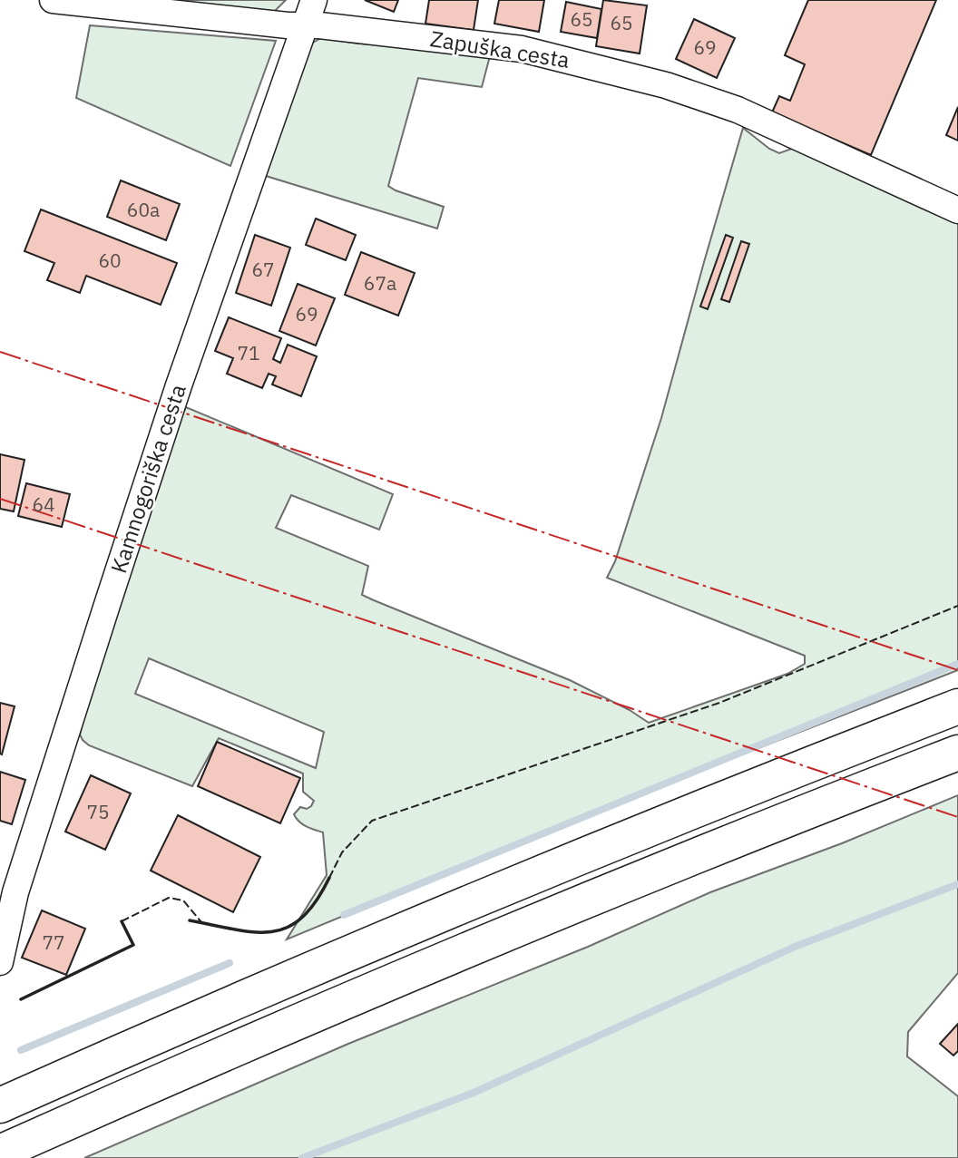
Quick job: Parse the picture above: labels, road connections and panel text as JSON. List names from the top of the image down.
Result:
{
  "streets": {
    "street": ["Zapuška cesta", "Kamnogoriška cesta"]
  },
  "crossings": [
    ["Zapuška cesta", "Kamnogoriška cesta"]
  ],
  "house_numbers": [
    "65",
    "65",
    "69",
    "60a",
    "60",
    "67",
    "67a",
    "69",
    "71",
    "64",
    "75",
    "77"
  ]
}
